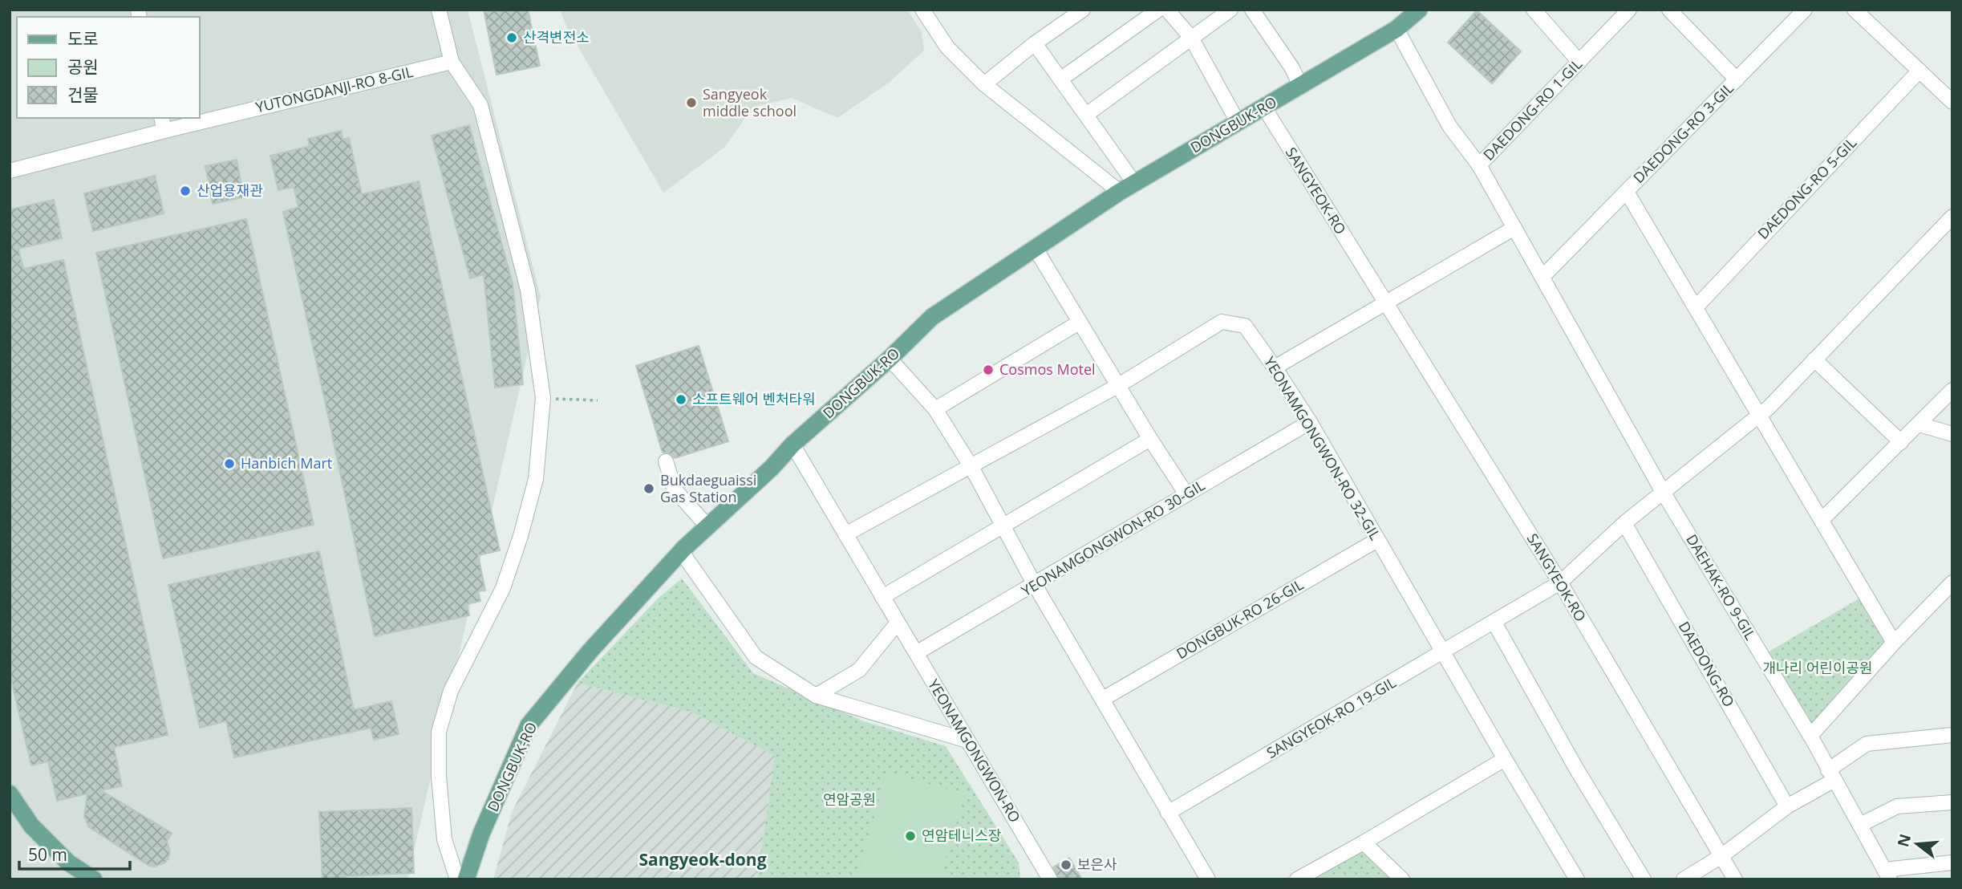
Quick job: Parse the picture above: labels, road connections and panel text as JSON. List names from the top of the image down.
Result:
{
  "streets": {
    "main road": ["DONGBUK-RO"],
    "street": [
      "YUTONGDANJI-RO 8-GIL",
      "DAEDONG-RO 1-GIL",
      "DAEDONG-RO 3-GIL",
      "DAEDONG-RO 5-GIL",
      "SANGYEOK-RO",
      "YEONAMGONGWON-RO 32-GIL",
      "YEONAMGONGWON-RO 30-GIL",
      "DAEHAK-RO 9-GIL",
      "DONGBUK-RO 26-GIL",
      "DAEDONG-RO",
      "SANGYEOK-RO 19-GIL",
      "YEONAMGONGWON-RO"
    ]
  },
  "crossings": [
    ["DAEDONG-RO 1-GIL", "DAEHAK-RO 9-GIL"],
    ["DONGBUK-RO", "SANGYEOK-RO"],
    ["DONGBUK-RO", "YEONAMGONGWON-RO"],
    ["DAEDONG-RO 3-GIL", "DAEDONG-RO 5-GIL"],
    ["SANGYEOK-RO", "SANGYEOK-RO 19-GIL"],
    ["YEONAMGONGWON-RO 32-GIL", "YEONAMGONGWON-RO 30-GIL"],
    ["YEONAMGONGWON-RO 32-GIL", "DONGBUK-RO 26-GIL"],
    ["YEONAMGONGWON-RO 32-GIL", "SANGYEOK-RO 19-GIL"],
    ["YEONAMGONGWON-RO 32-GIL", "YEONAMGONGWON-RO"],
    ["YEONAMGONGWON-RO 30-GIL", "YEONAMGONGWON-RO"]
  ],
  "districts": ["Sangyeok-dong"],
  "parks": ["개나리 어린이공원", "연암공원"],
  "places": [
    "산격변전소",
    "Sangyeok middle school",
    "산업용재관",
    "Cosmos Motel",
    "소프트웨어 벤처타워",
    "Hanbich Mart",
    "Bukdaeguaissi Gas Station",
    "연암테니스장",
    "보은사"
  ],
  "legend": ["도로", "공원", "건물"],
  "scale_bar": "50 m",
  "north": "left"
}
